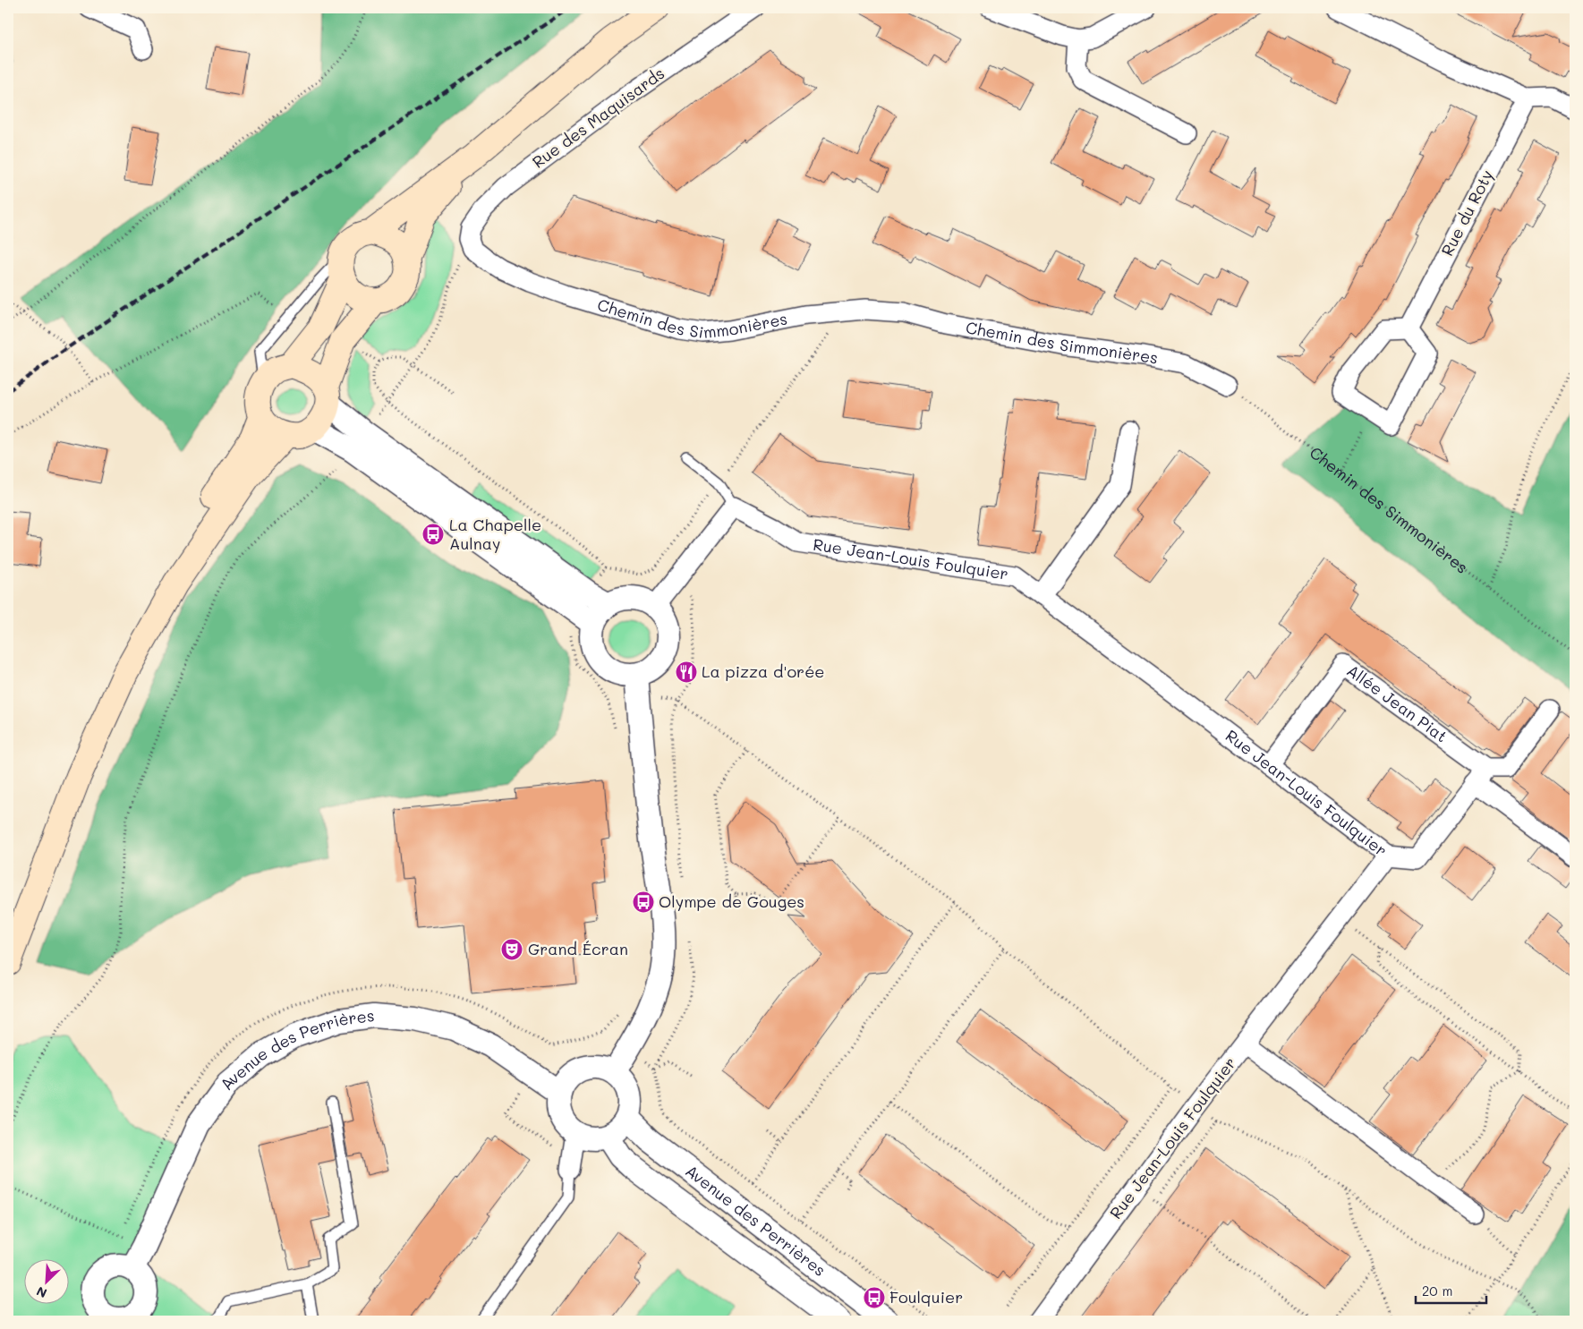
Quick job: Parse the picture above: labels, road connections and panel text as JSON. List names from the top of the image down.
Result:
{
  "streets": {
    "street": [
      "Rue des Maquisards",
      "Rue du Roty",
      "Chemin des Simmonières",
      "Rue Jean-Louis Foulquier",
      "Allée Jean Piat",
      "Avenue des Perrières"
    ]
  },
  "crossings": [
    ["Rue des Maquisards", "Chemin des Simmonières"],
    ["Rue Jean-Louis Foulquier", "Allée Jean Piat"]
  ],
  "places": {
    "bus stop": ["La Chapelle Aulnay", "Olympe de Gouges", "Foulquier"],
    "restaurant": ["La pizza d'orée"],
    "theatre": ["Grand Écran"]
  },
  "scale_bar": "20 m",
  "north": "bottom left"
}
